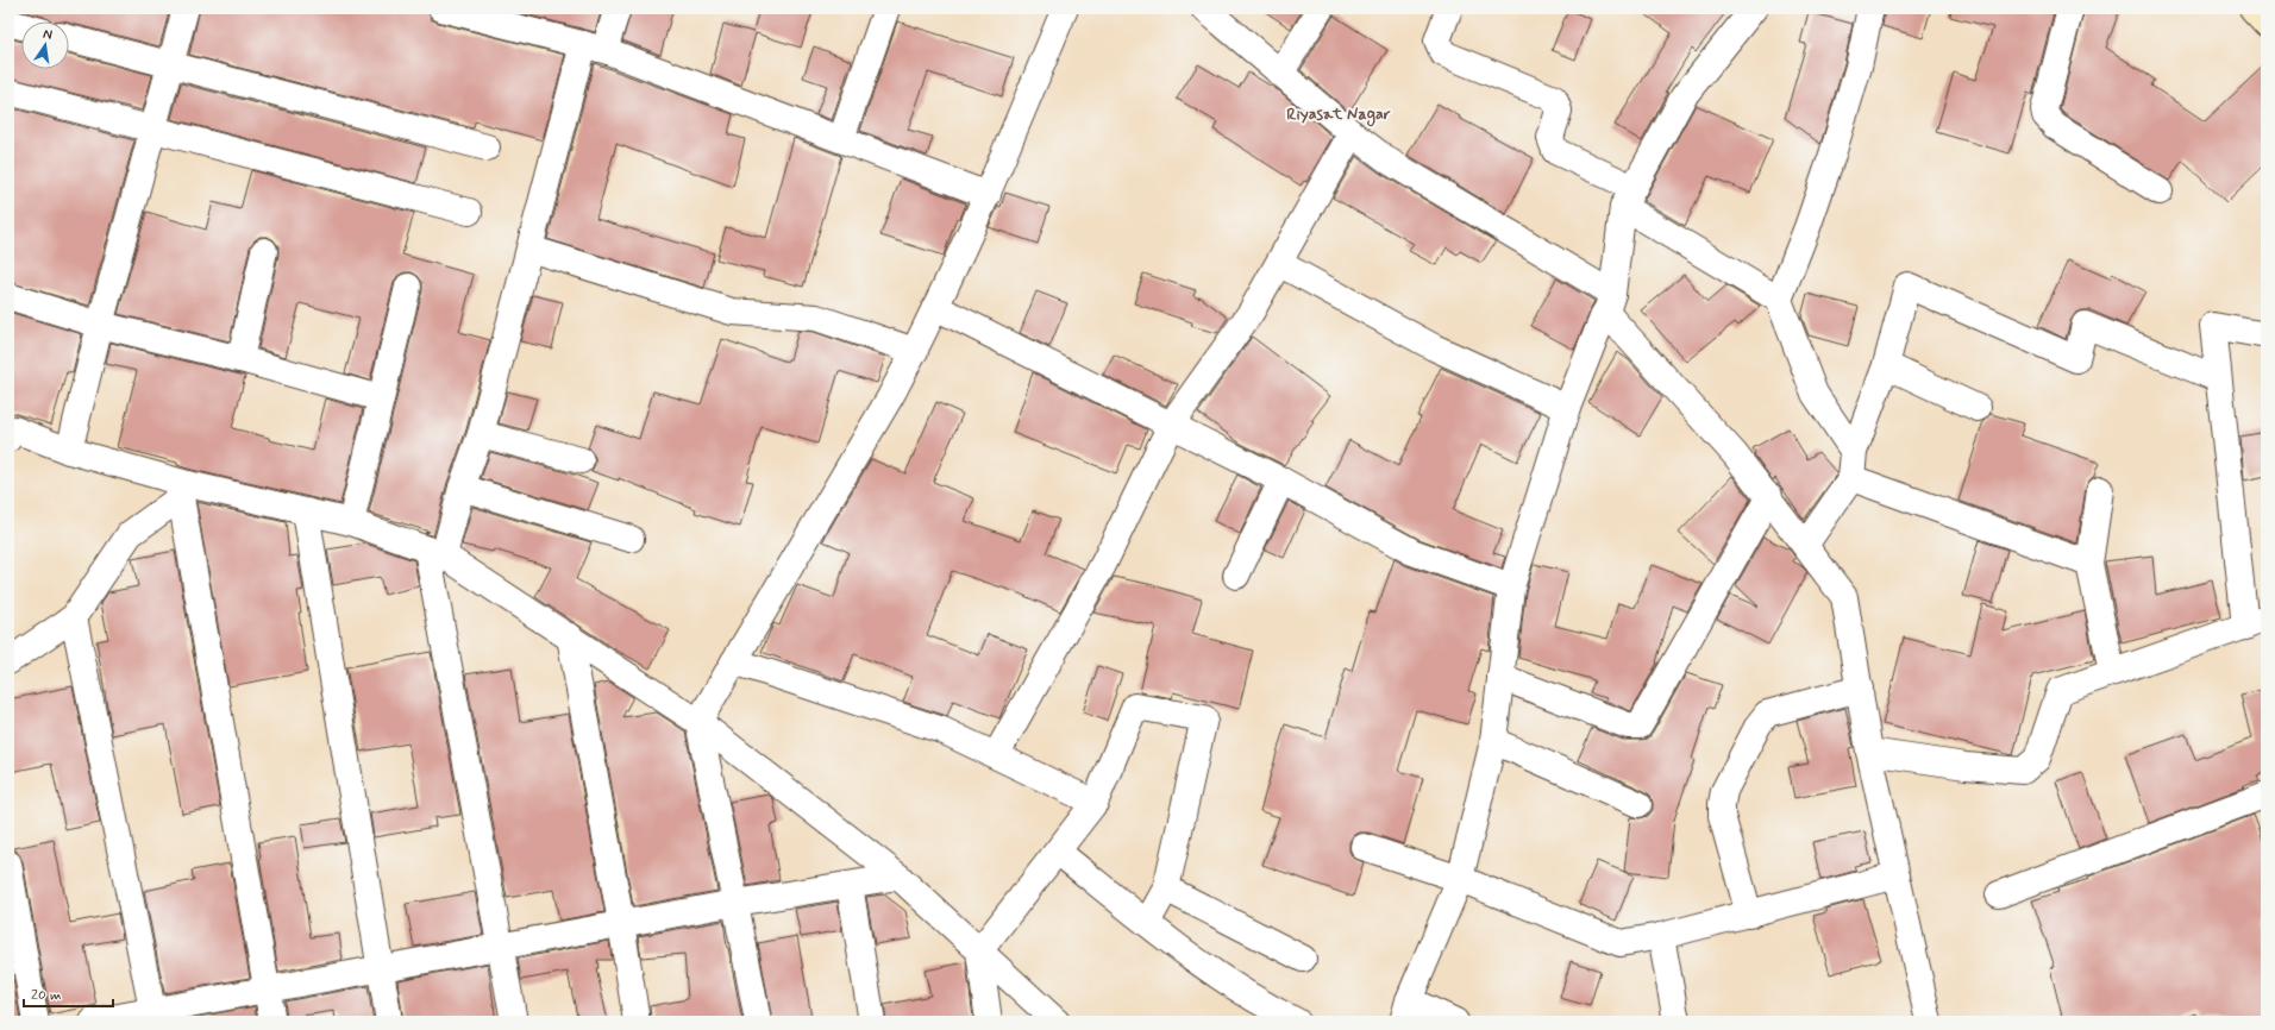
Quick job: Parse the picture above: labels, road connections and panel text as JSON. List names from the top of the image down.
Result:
{
  "districts": ["Riyasat Nagar"],
  "scale_bar": "20 m",
  "north": "top"
}
